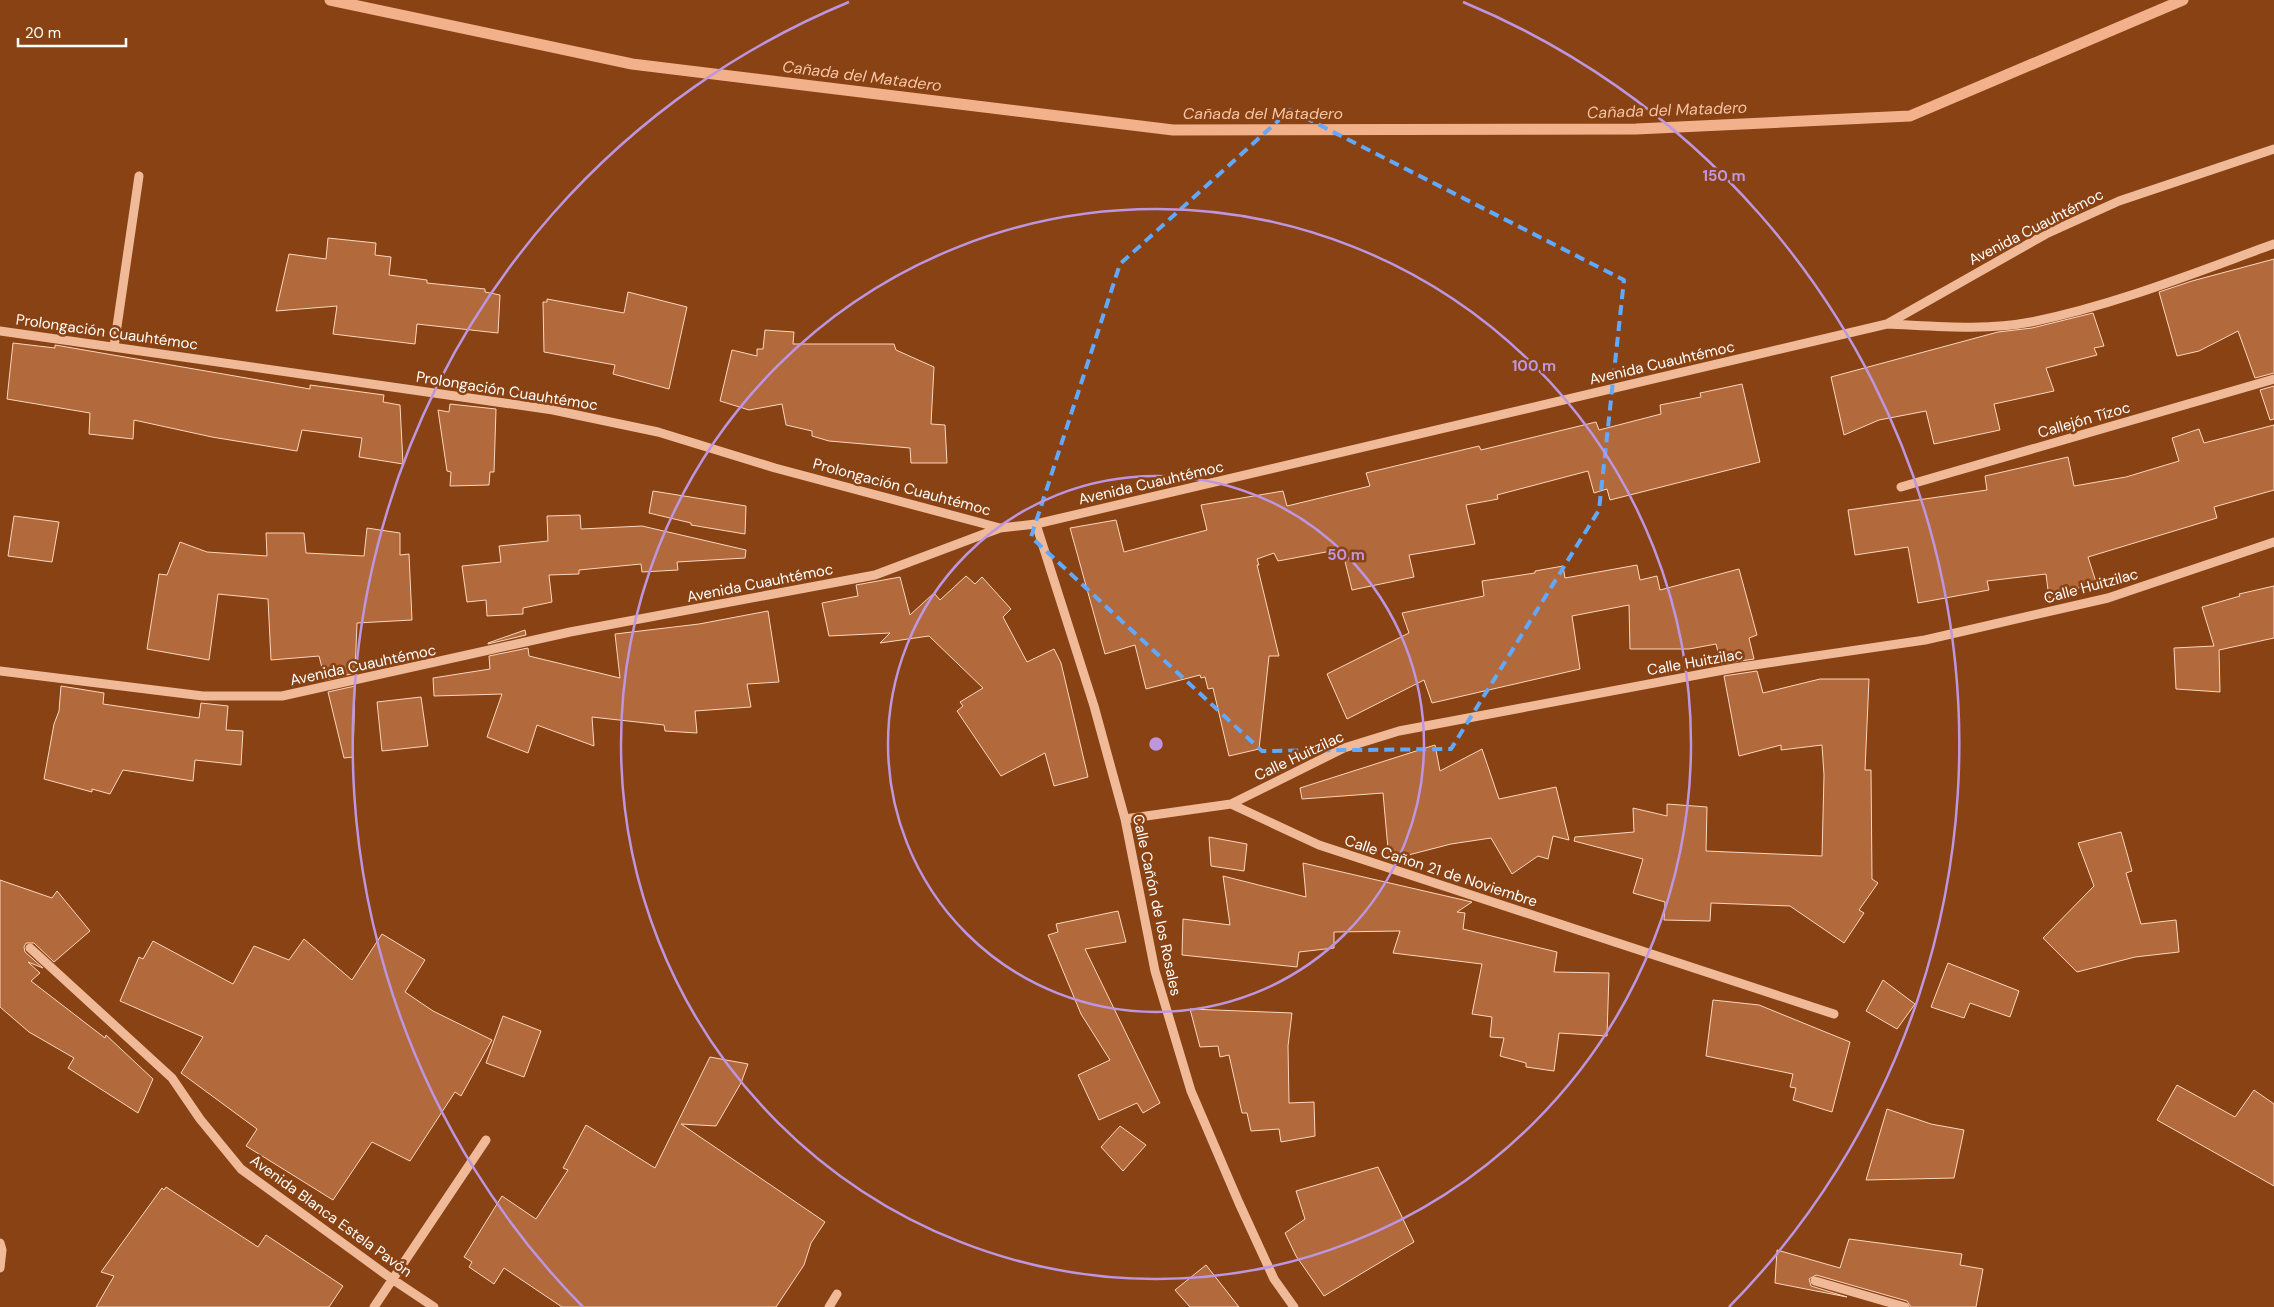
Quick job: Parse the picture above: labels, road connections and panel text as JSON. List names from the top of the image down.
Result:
{
  "streets": {
    "street": [
      "Avenida Cuauhtémoc",
      "Prolongación Cuauhtémoc",
      "Callejón Tízoc",
      "Calle Huitzilac",
      "Calle Cañon 21 de Noviembre",
      "Calle Cañón de los Rosales",
      "Avenida Blanca Estela Pavón"
    ]
  },
  "crossings": [
    ["Avenida Cuauhtémoc", "Prolongación Cuauhtémoc"],
    ["Avenida Cuauhtémoc", "Calle Cañón de los Rosales"],
    ["Calle Huitzilac", "Calle Cañon 21 de Noviembre"],
    ["Calle Huitzilac", "Calle Cañón de los Rosales"]
  ],
  "water": ["Cañada del Matadero"],
  "scale_bar": "20 m",
  "rings": ["150 m", "100 m", "50 m"]
}
